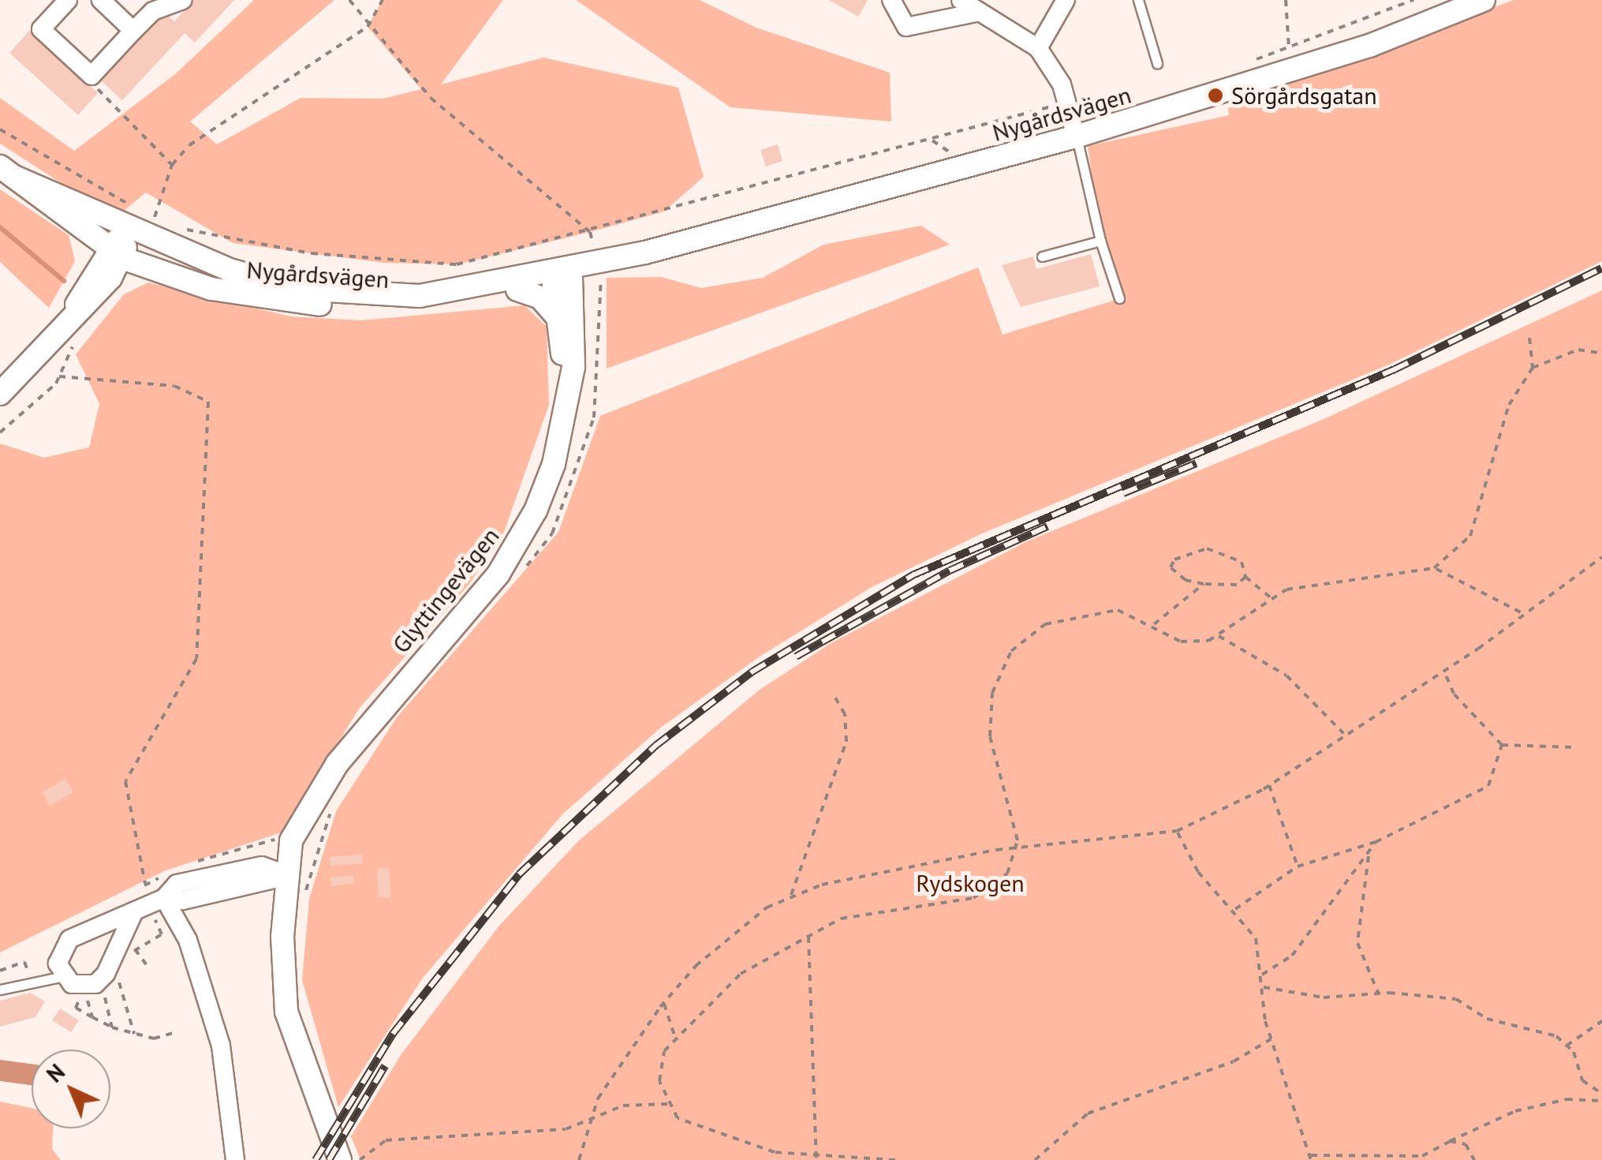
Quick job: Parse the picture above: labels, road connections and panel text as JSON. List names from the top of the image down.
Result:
{
  "streets": {
    "street": ["Nygårdsvägen", "Glyttingevägen"]
  },
  "crossings": [
    ["Nygårdsvägen", "Glyttingevägen"]
  ],
  "parks": ["Rydskogen"],
  "places": ["Sörgårdsgatan"],
  "north": "top left"
}
